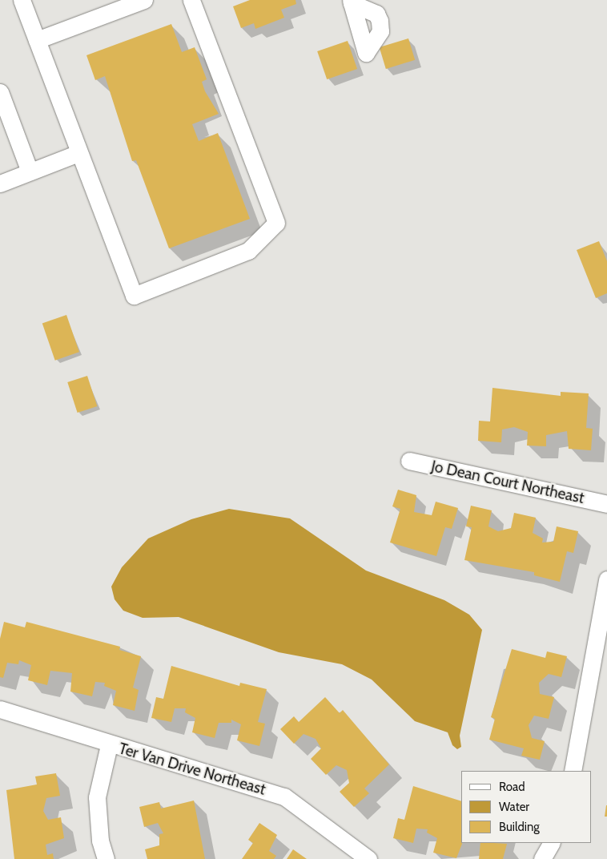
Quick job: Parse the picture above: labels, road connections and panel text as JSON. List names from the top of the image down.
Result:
{
  "streets": {
    "street": ["Jo Dean Court Northeast", "Ter Van Drive Northeast"]
  },
  "legend": ["Road", "Water", "Building"]
}
